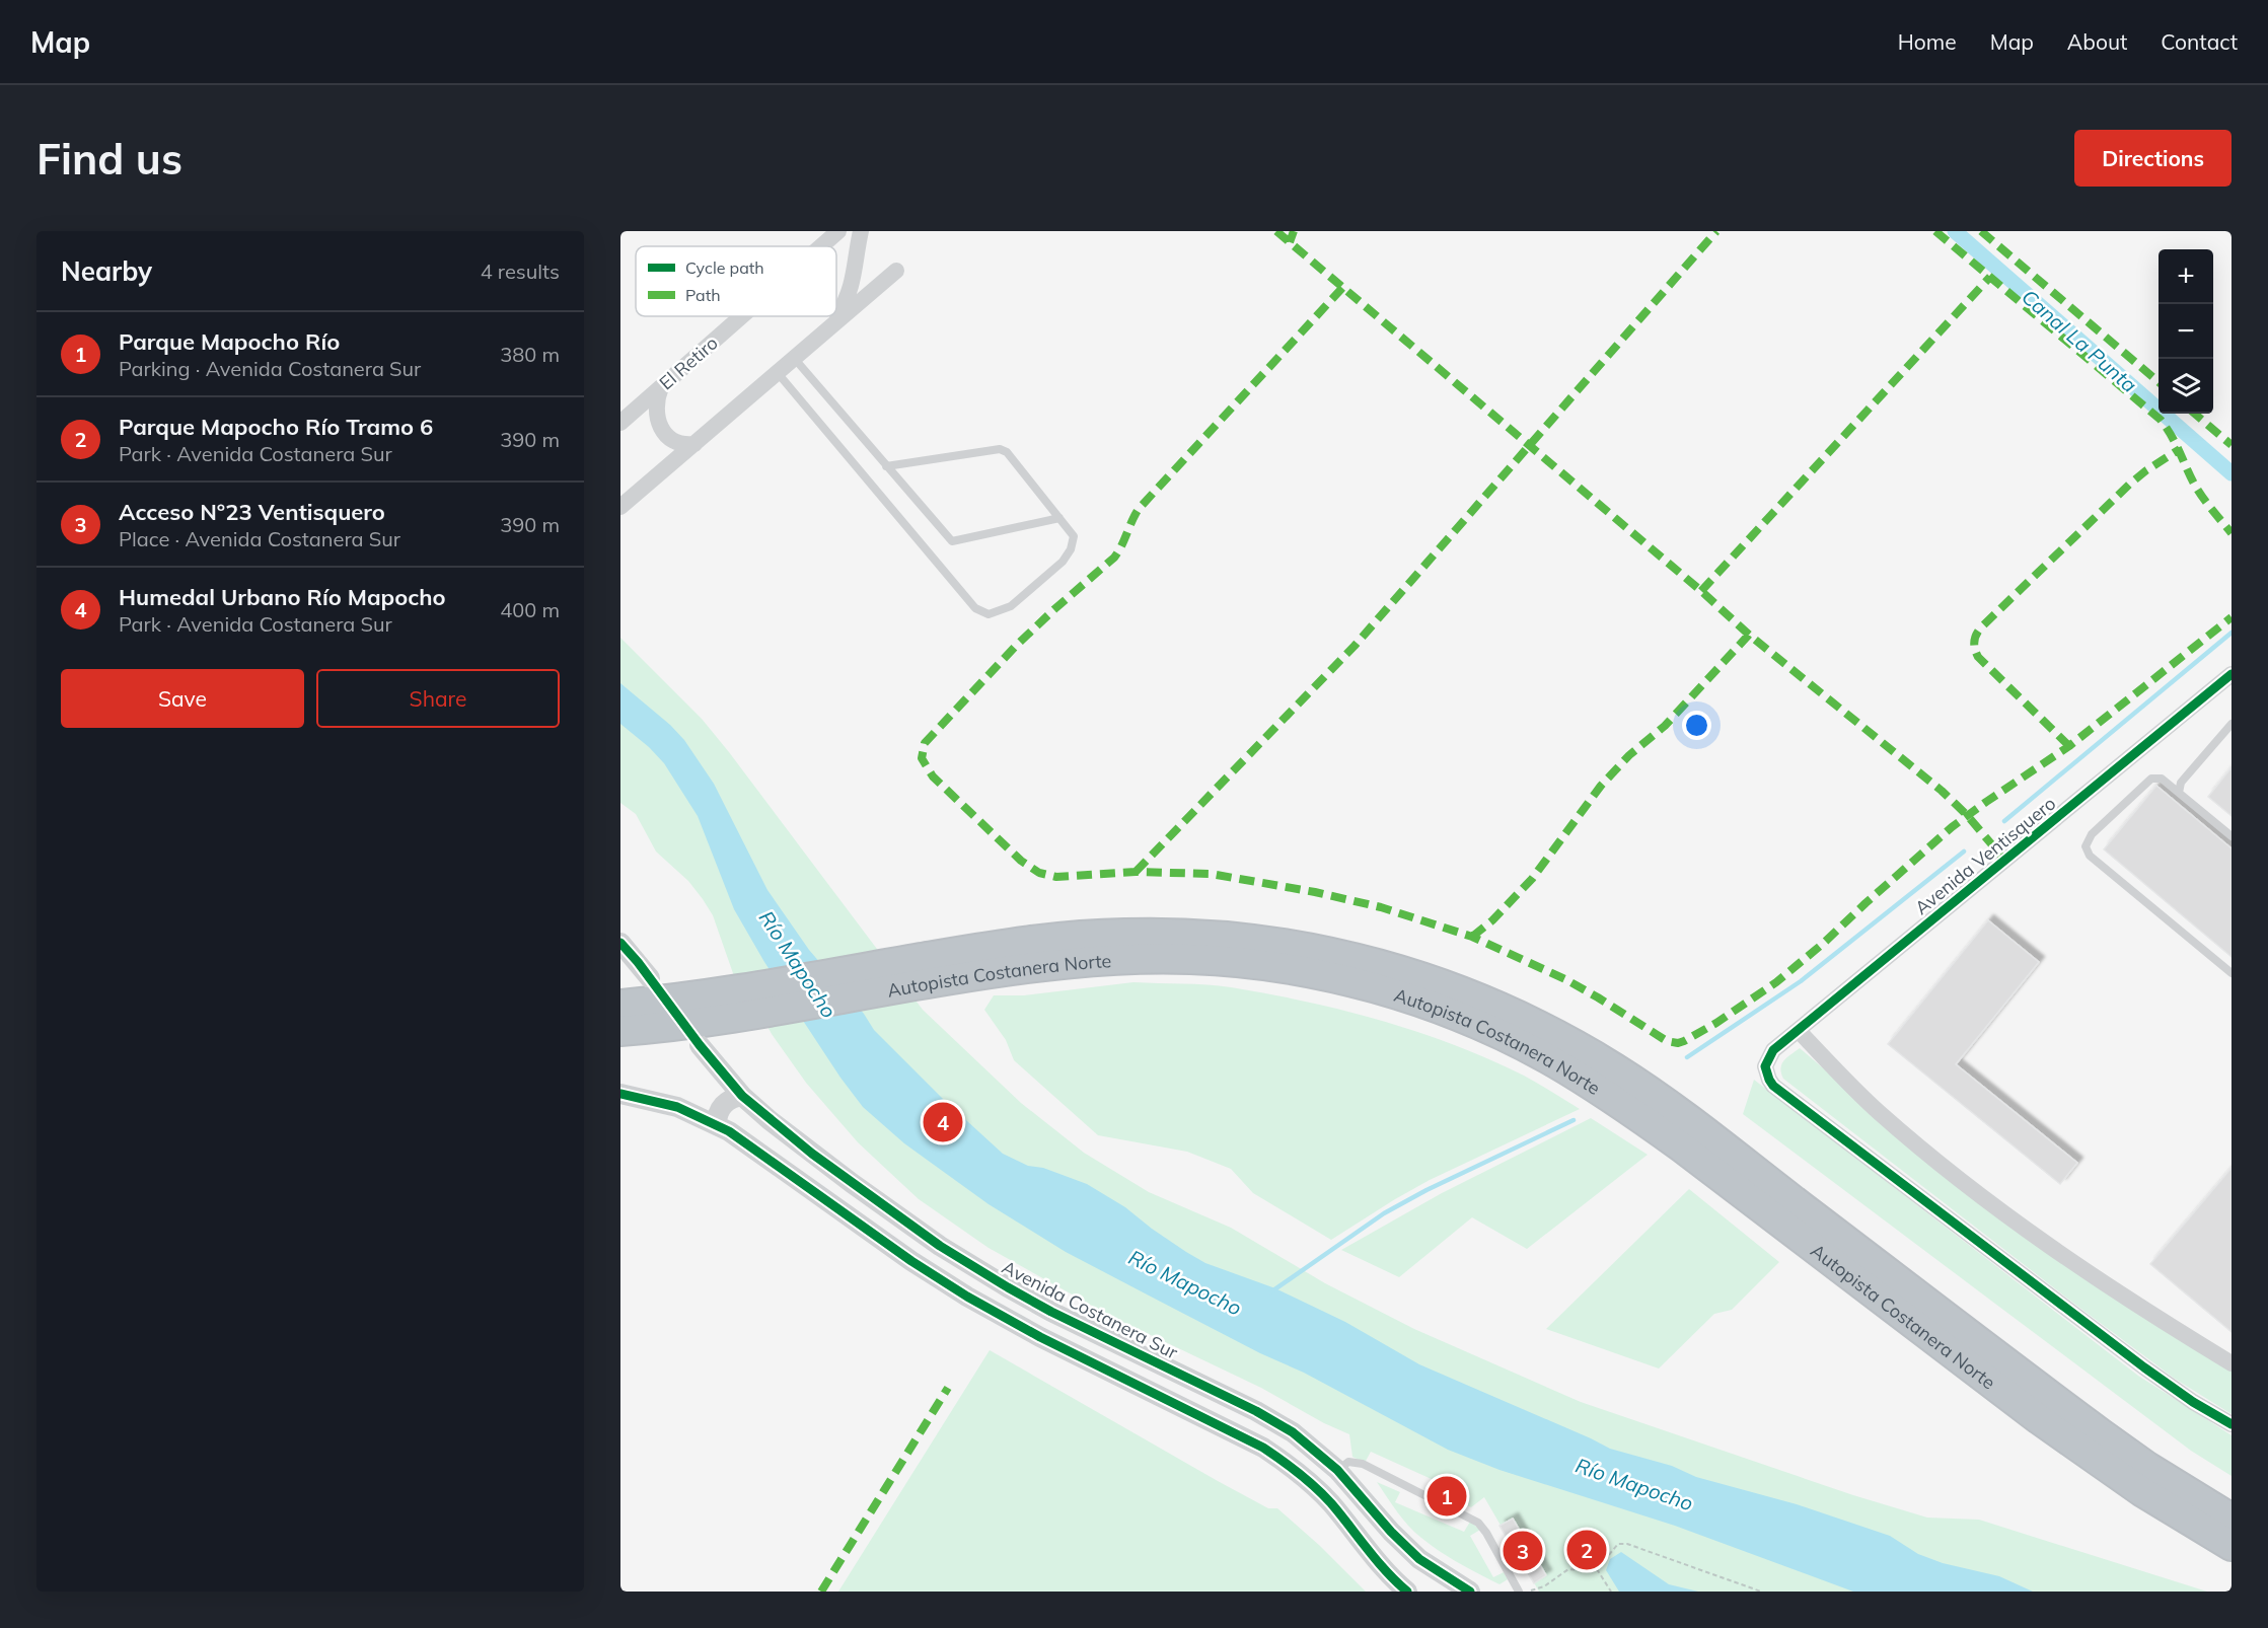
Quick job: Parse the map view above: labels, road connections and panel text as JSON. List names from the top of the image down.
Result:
{
  "streets": {
    "highway": ["Autopista Costanera Norte"],
    "street": ["El Retiro", "Avenida Ventisquero", "Avenida Costanera Sur"]
  },
  "water": ["Canal La Punta", "Río Mapocho"],
  "legend": ["Cycle path", "Path"],
  "page": {
    "header": "Map",
    "nav": [
      "Home",
      "Map",
      "About",
      "Contact"
    ],
    "buttons": [
      "Directions",
      ["Save", "Share"]
    ],
    "title": "Find us",
    "heading": ["Nearby", "4 results"],
    "map_buttons": ["+", "−"],
    "list": [
      {
        "mark": "1",
        "name": "Parque Mapocho Río",
        "note": "Parking · Avenida Costanera Sur",
        "value": "380 m"
      },
      {
        "mark": "2",
        "name": "Parque Mapocho Río Tramo 6",
        "note": "Park · Avenida Costanera Sur",
        "value": "390 m"
      },
      {
        "mark": "3",
        "name": "Acceso N°23 Ventisquero",
        "note": "Place · Avenida Costanera Sur",
        "value": "390 m"
      },
      {
        "mark": "4",
        "name": "Humedal Urbano Río Mapocho",
        "note": "Park · Avenida Costanera Sur",
        "value": "400 m"
      }
    ],
    "pins": [
      "4",
      "1",
      "2",
      "3"
    ]
  }
}
